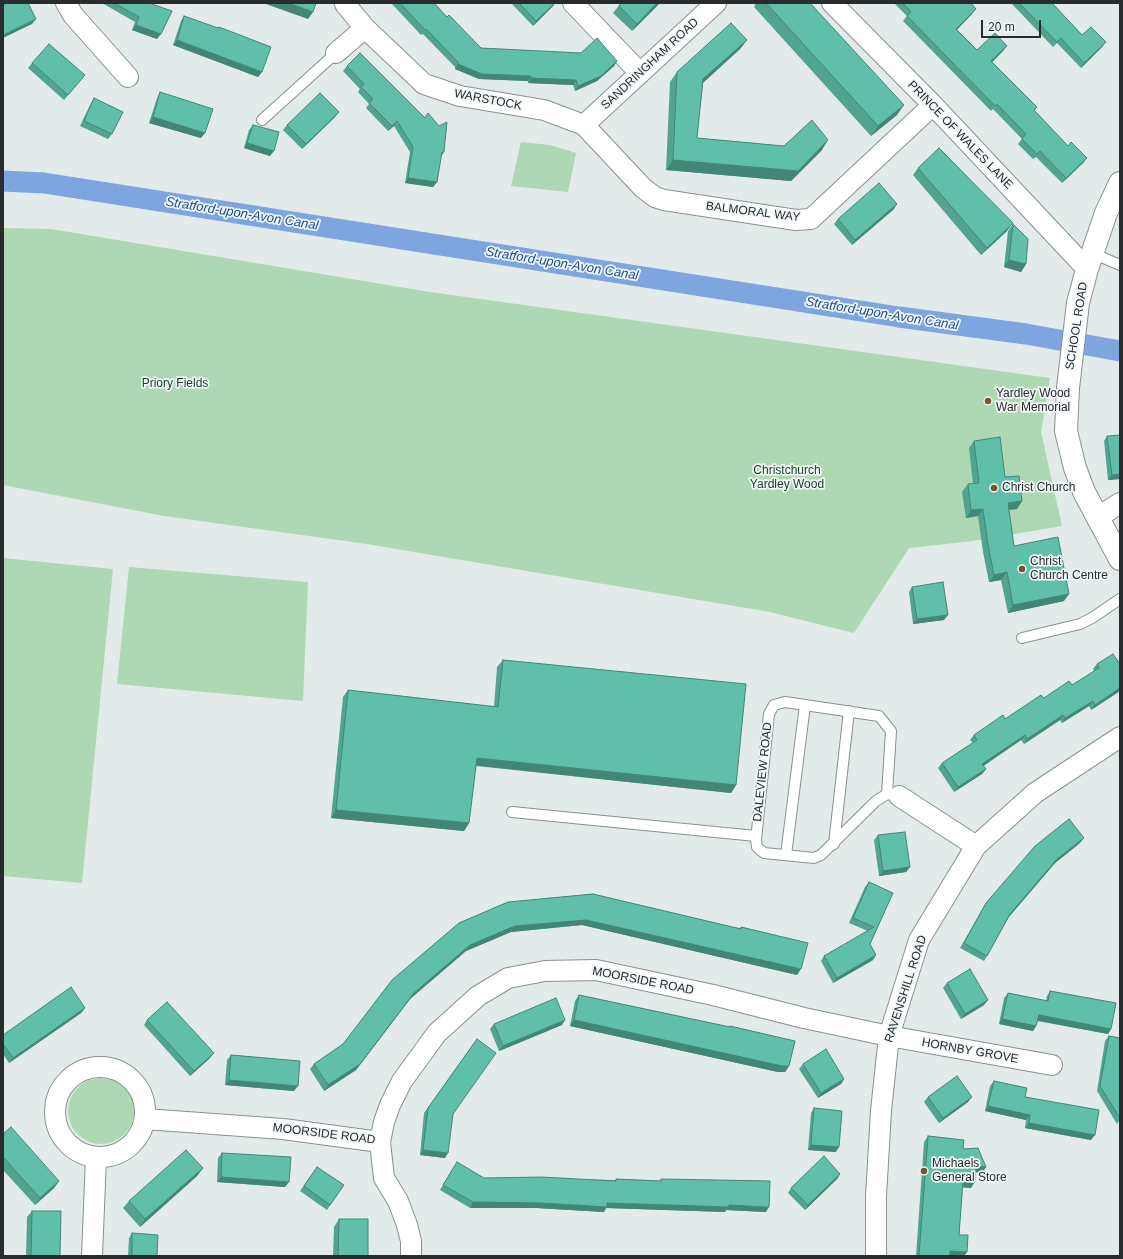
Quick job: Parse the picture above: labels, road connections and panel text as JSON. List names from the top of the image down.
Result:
{
  "streets": {
    "street": [
      "SANDRINGHAM ROAD",
      "WARSTOCK",
      "PRINCE OF WALES LANE",
      "BALMORAL WAY",
      "SCHOOL ROAD",
      "MOORSIDE ROAD",
      "RAVENSHILL ROAD",
      "HORNBY GROVE"
    ],
    "lane": ["DALEVIEW ROAD"]
  },
  "crossings": [
    ["SANDRINGHAM ROAD", "WARSTOCK"],
    ["SANDRINGHAM ROAD", "BALMORAL WAY"],
    ["WARSTOCK", "BALMORAL WAY"],
    ["PRINCE OF WALES LANE", "BALMORAL WAY"],
    ["PRINCE OF WALES LANE", "SCHOOL ROAD"],
    ["MOORSIDE ROAD", "RAVENSHILL ROAD"],
    ["MOORSIDE ROAD", "HORNBY GROVE"],
    ["RAVENSHILL ROAD", "HORNBY GROVE"]
  ],
  "water": ["Stratford-upon-Avon Canal"],
  "parks": ["Priory Fields", "Christchurch Yardley Wood"],
  "places": [
    "Yardley Wood War Memorial",
    "Christ Church",
    "Christ Church Centre",
    "Michaels General Store"
  ],
  "scale_bar": "20 m"
}
